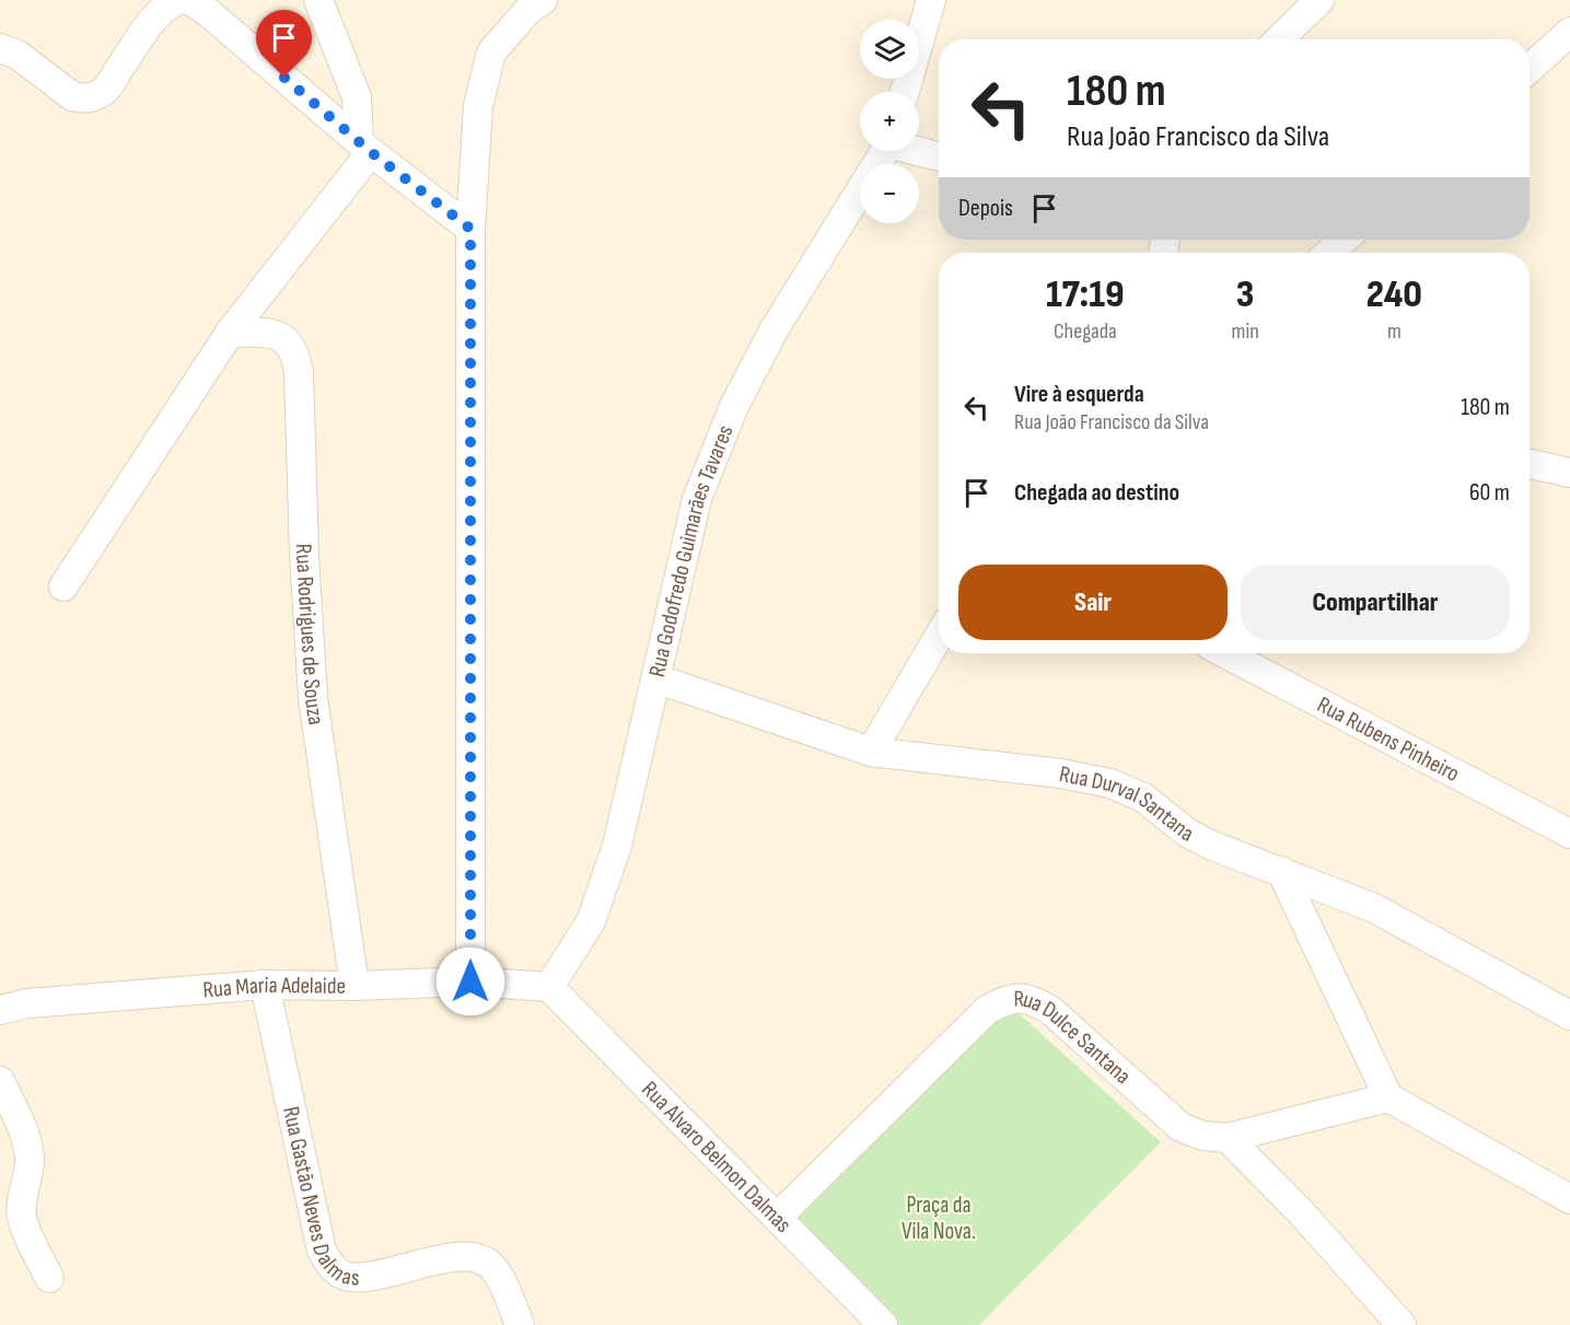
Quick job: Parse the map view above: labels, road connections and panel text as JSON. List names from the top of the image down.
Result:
{
  "streets": {
    "street": [
      "Rua Godofredo Guimarães Tavares",
      "Rua Rodrigues de Souza",
      "Rua Rubens Pinheiro",
      "Rua Durval Santana",
      "Rua Maria Adelaide",
      "Rua Dulce Santana",
      "Rua Alvaro Belmon Dalmas",
      "Rua Gastão Neves Dalmas"
    ]
  },
  "crossings": [
    ["Rua Godofredo Guimarães Tavares", "Rua Durval Santana"],
    ["Rua Godofredo Guimarães Tavares", "Rua Maria Adelaide"],
    ["Rua Godofredo Guimarães Tavares", "Rua Alvaro Belmon Dalmas"],
    ["Rua Rodrigues de Souza", "Rua Maria Adelaide"],
    ["Rua Maria Adelaide", "Rua Alvaro Belmon Dalmas"],
    ["Rua Maria Adelaide", "Rua Gastão Neves Dalmas"],
    ["Rua Dulce Santana", "Rua Alvaro Belmon Dalmas"]
  ],
  "parks": ["Praça da Vila Nova."],
  "page": {
    "map_buttons": ["+", "−"],
    "turn": ["180 m", "Rua João Francisco da Silva"],
    "then": "Depois",
    "eta": [
      "17:19",
      "Chegada",
      "3",
      "min",
      "240",
      "m"
    ],
    "list": [
      {
        "name": "Vire à esquerda",
        "note": "Rua João Francisco da Silva",
        "value": "180 m"
      },
      {
        "name": "Chegada ao destino",
        "value": "60 m"
      }
    ],
    "buttons": ["Sair", "Compartilhar"]
  }
}
